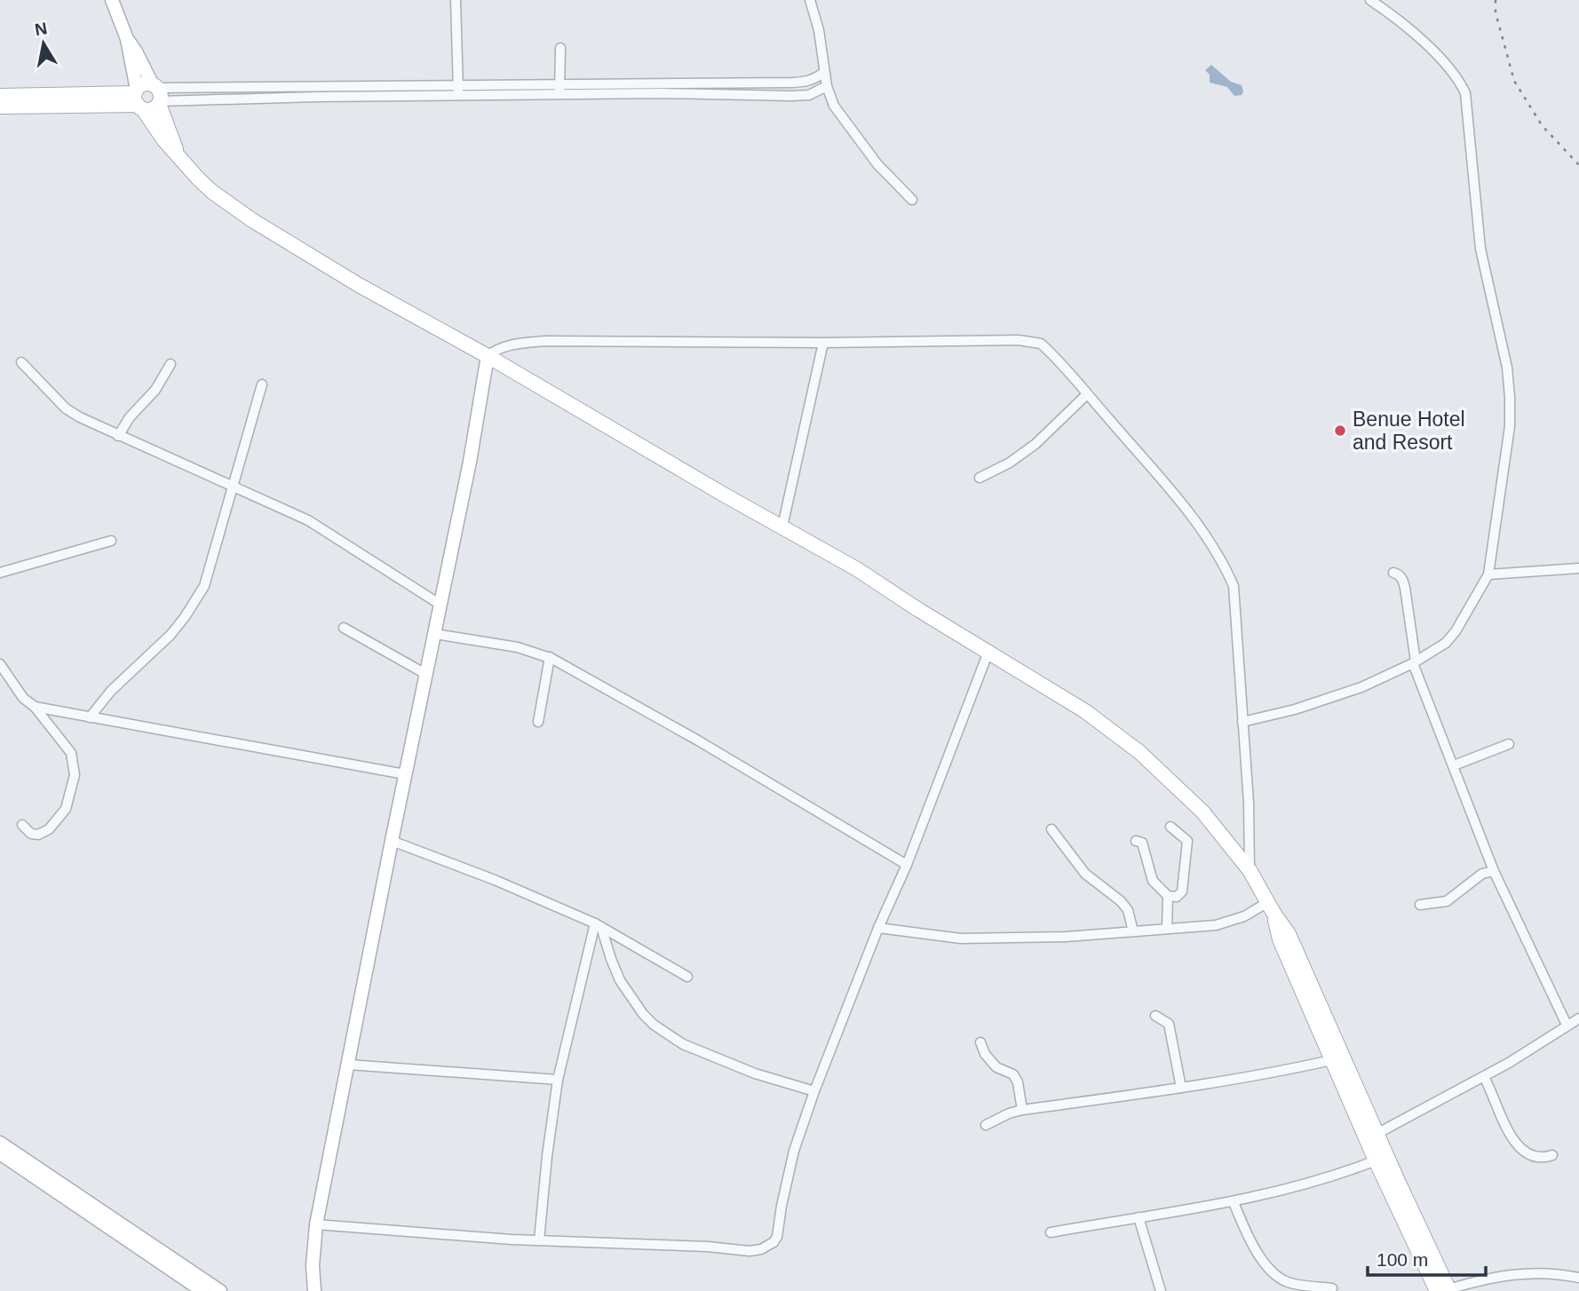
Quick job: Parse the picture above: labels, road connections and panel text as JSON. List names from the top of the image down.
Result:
{
  "places": ["Benue Hotel and Resort"],
  "scale_bar": "100 m",
  "north": "top"
}
